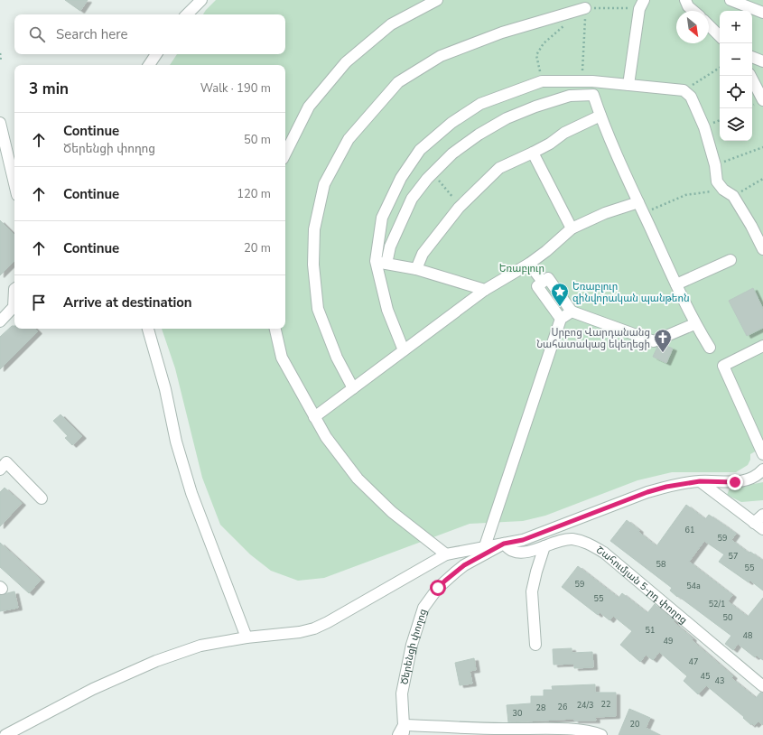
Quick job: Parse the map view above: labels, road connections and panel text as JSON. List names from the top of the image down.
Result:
{
  "streets": {
    "street": ["Շահումյան 5-րդ փողոց", "Ծերենցի փողոց"]
  },
  "crossings": [
    ["Շահումյան 5-րդ փողոց", "Ծերենցի փողոց"]
  ],
  "parks": ["Եռաբլուր"],
  "places": {
    "place": ["Եռաբլուր զինվորական պանթեոն"],
    "church": ["Սրբոց Վարդանանց Նահատակաց եկեղեցի"]
  },
  "house_numbers": [
    "61",
    "59",
    "57",
    "58",
    "55",
    "59",
    "54a",
    "55",
    "52/1",
    "50",
    "51",
    "48",
    "49",
    "47",
    "45",
    "43",
    "22",
    "24/3",
    "26",
    "28",
    "30",
    "20"
  ],
  "north": "bottom right",
  "page": {
    "map_buttons": ["+", "−"],
    "search": "Search here",
    "heading": ["3 min", "Walk · 190 m"],
    "list": [
      ["Continue", "Ծերենցի փողոց", "50 m"],
      ["Continue", "120 m"],
      ["Continue", "20 m"],
      "Arrive at destination"
    ]
  }
}
